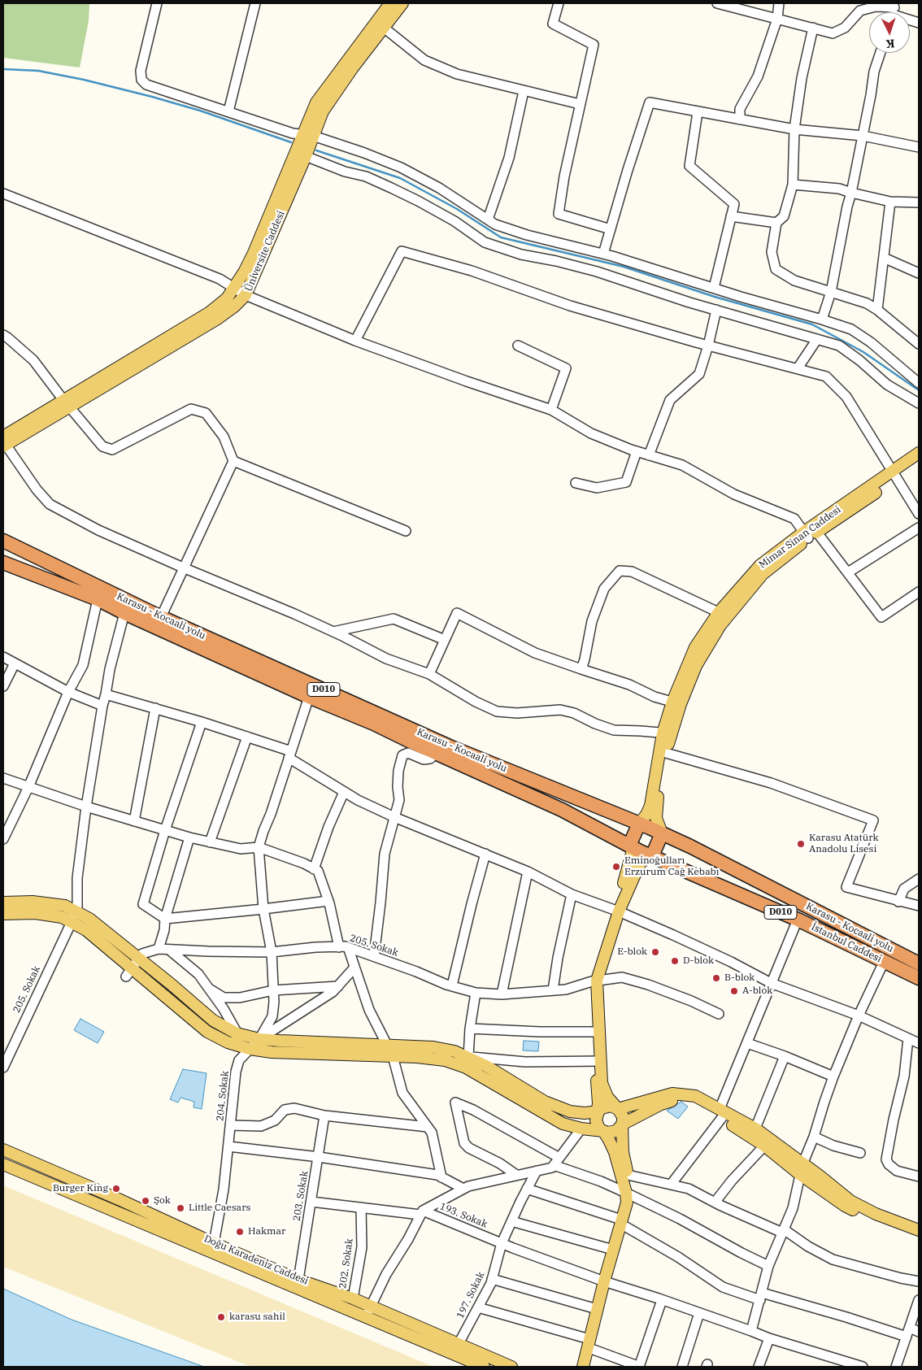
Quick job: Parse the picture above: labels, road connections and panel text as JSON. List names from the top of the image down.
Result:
{
  "streets": {
    "highway": ["Karasu - Kocaali yolu", "D010", "İstanbul Caddesi"],
    "main road": ["Üniversite Caddesi", "Mimar Sinan Caddesi", "Doğu Karadeniz Caddesi"],
    "street": [
      "205. Sokak",
      "204. Sokak",
      "203. Sokak",
      "193. Sokak",
      "202. Sokak",
      "197. Sokak"
    ]
  },
  "crossings": [
    ["Mimar Sinan Caddesi", "Karasu - Kocaali yolu"],
    ["Karasu - Kocaali yolu", "İstanbul Caddesi"],
    ["205. Sokak", "204. Sokak"],
    ["204. Sokak", "Doğu Karadeniz Caddesi"],
    ["203. Sokak", "193. Sokak"],
    ["203. Sokak", "Doğu Karadeniz Caddesi"],
    ["193. Sokak", "202. Sokak"],
    ["193. Sokak", "197. Sokak"],
    ["Doğu Karadeniz Caddesi", "202. Sokak"],
    ["Doğu Karadeniz Caddesi", "197. Sokak"]
  ],
  "places": [
    "Karasu Atatürk Anadolu Lisesi",
    "Eminoğulları Erzurum Cağ Kebabı",
    "E-blok",
    "D-blok",
    "B-blok",
    "A-blok",
    "Burger King",
    "Şok",
    "Little Caesars",
    "Hakmar",
    "karasu sahil"
  ],
  "north": "bottom"
}
